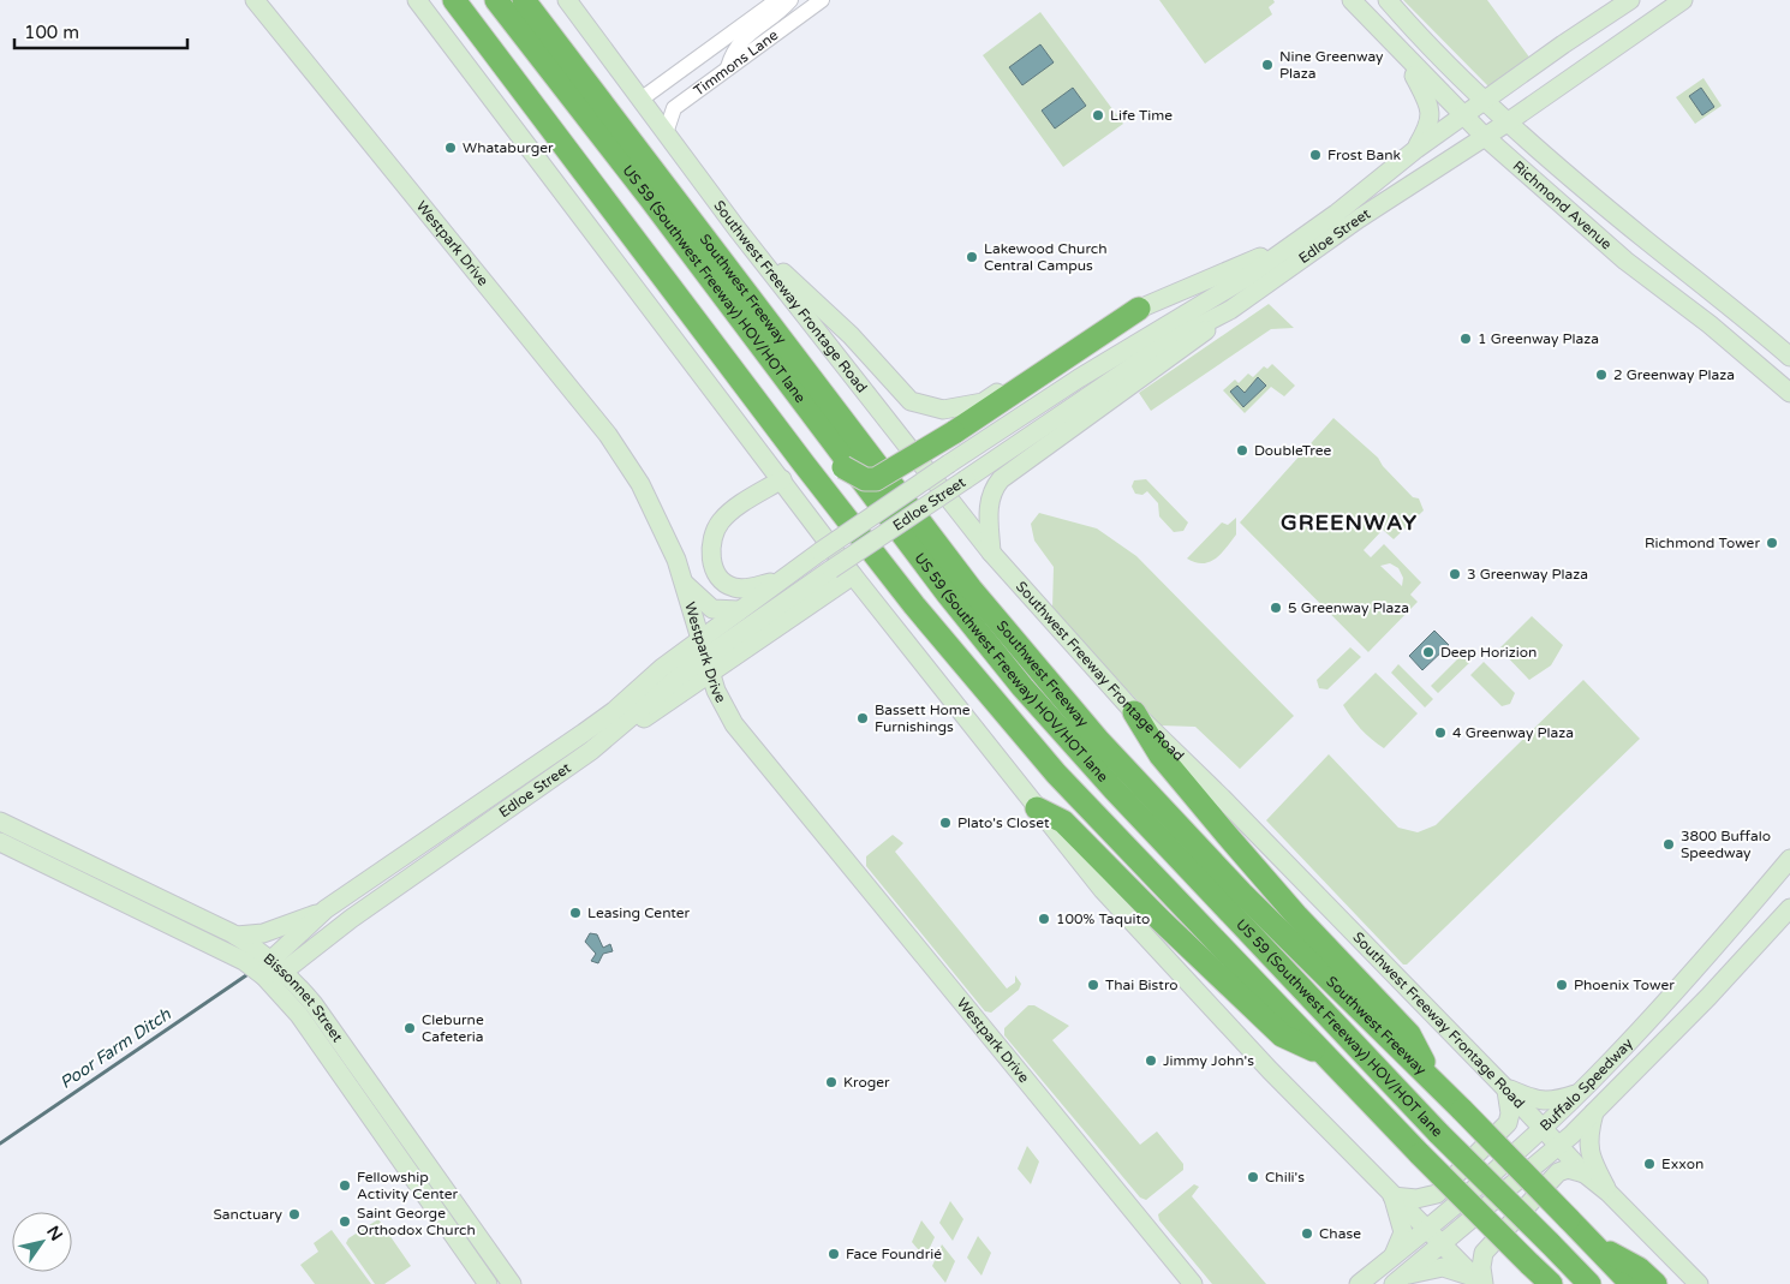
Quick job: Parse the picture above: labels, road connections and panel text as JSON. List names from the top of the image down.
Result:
{
  "streets": {
    "highway": ["US 59 (Southwest Freeway) HOV/HOT lane", "Southwest Freeway"],
    "main road": [
      "Richmond Avenue",
      "Edloe Street",
      "Westpark Drive",
      "Southwest Freeway Frontage Road",
      "Bissonnet Street",
      "Buffalo Speedway"
    ],
    "street": ["Timmons Lane"]
  },
  "crossings": [
    ["Timmons Lane", "Southwest Freeway Frontage Road"],
    ["Richmond Avenue", "Edloe Street"],
    ["Edloe Street", "Westpark Drive"],
    ["Edloe Street", "Bissonnet Street"],
    ["Southwest Freeway Frontage Road", "Buffalo Speedway"]
  ],
  "districts": ["GREENWAY"],
  "water": ["Poor Farm Ditch"],
  "places": [
    "Nine Greenway Plaza",
    "Life Time",
    "Whataburger",
    "Frost Bank",
    "Lakewood Church Central Campus",
    "1 Greenway Plaza",
    "2 Greenway Plaza",
    "DoubleTree",
    "Richmond Tower",
    "3 Greenway Plaza",
    "5 Greenway Plaza",
    "Deep Horizion",
    "Bassett Home Furnishings",
    "4 Greenway Plaza",
    "Plato's Closet",
    "3800 Buffalo Speedway",
    "Leasing Center",
    "100% Taquito",
    "Thai Bistro",
    "Phoenix Tower",
    "Cleburne Cafeteria",
    "Jimmy John's",
    "Kroger",
    "Exxon",
    "Chili's",
    "Fellowship Activity Center",
    "Sanctuary",
    "Saint George Orthodox Church",
    "Chase",
    "Face Foundrié"
  ],
  "scale_bar": "100 m",
  "north": "top right"
}
